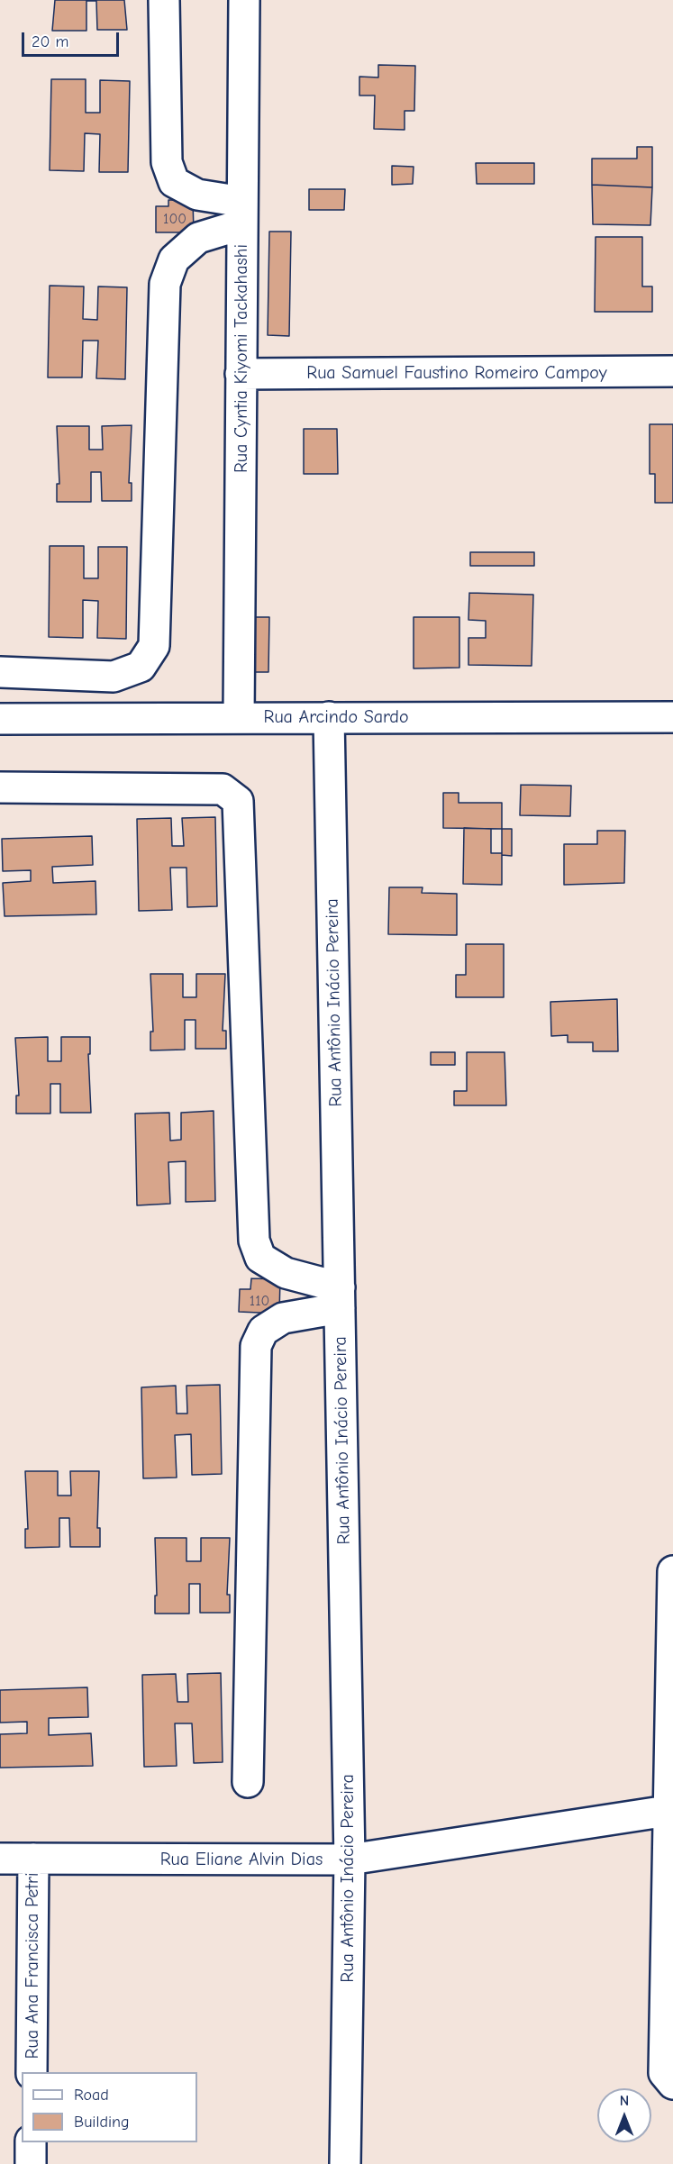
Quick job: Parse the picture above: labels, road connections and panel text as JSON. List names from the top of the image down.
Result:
{
  "streets": {
    "street": [
      "Rua Cyntia Kiyomi Tackahashi",
      "Rua Samuel Faustino Romeiro Campoy",
      "Rua Arcindo Sardo",
      "Rua Antônio Inácio Pereira",
      "Rua Eliane Alvin Dias",
      "Rua Ana Francisca Petri"
    ]
  },
  "crossings": [
    ["Rua Cyntia Kiyomi Tackahashi", "Rua Samuel Faustino Romeiro Campoy"],
    ["Rua Cyntia Kiyomi Tackahashi", "Rua Arcindo Sardo"],
    ["Rua Arcindo Sardo", "Rua Antônio Inácio Pereira"],
    ["Rua Antônio Inácio Pereira", "Rua Eliane Alvin Dias"],
    ["Rua Eliane Alvin Dias", "Rua Ana Francisca Petri"]
  ],
  "house_numbers": ["100", "110"],
  "legend": ["Road", "Building"],
  "scale_bar": "20 m",
  "north": "top"
}
